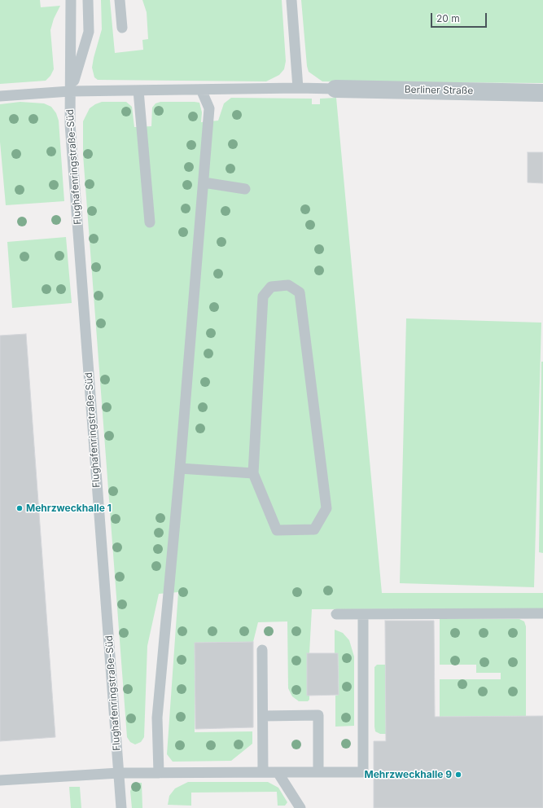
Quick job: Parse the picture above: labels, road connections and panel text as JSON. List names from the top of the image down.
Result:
{
  "streets": {
    "street": ["Berliner Straße"],
    "lane": ["Flughafenringstraße-Süd"]
  },
  "places": ["Mehrzweckhalle 1", "Mehrzweckhalle 9"],
  "scale_bar": "20 m"
}
